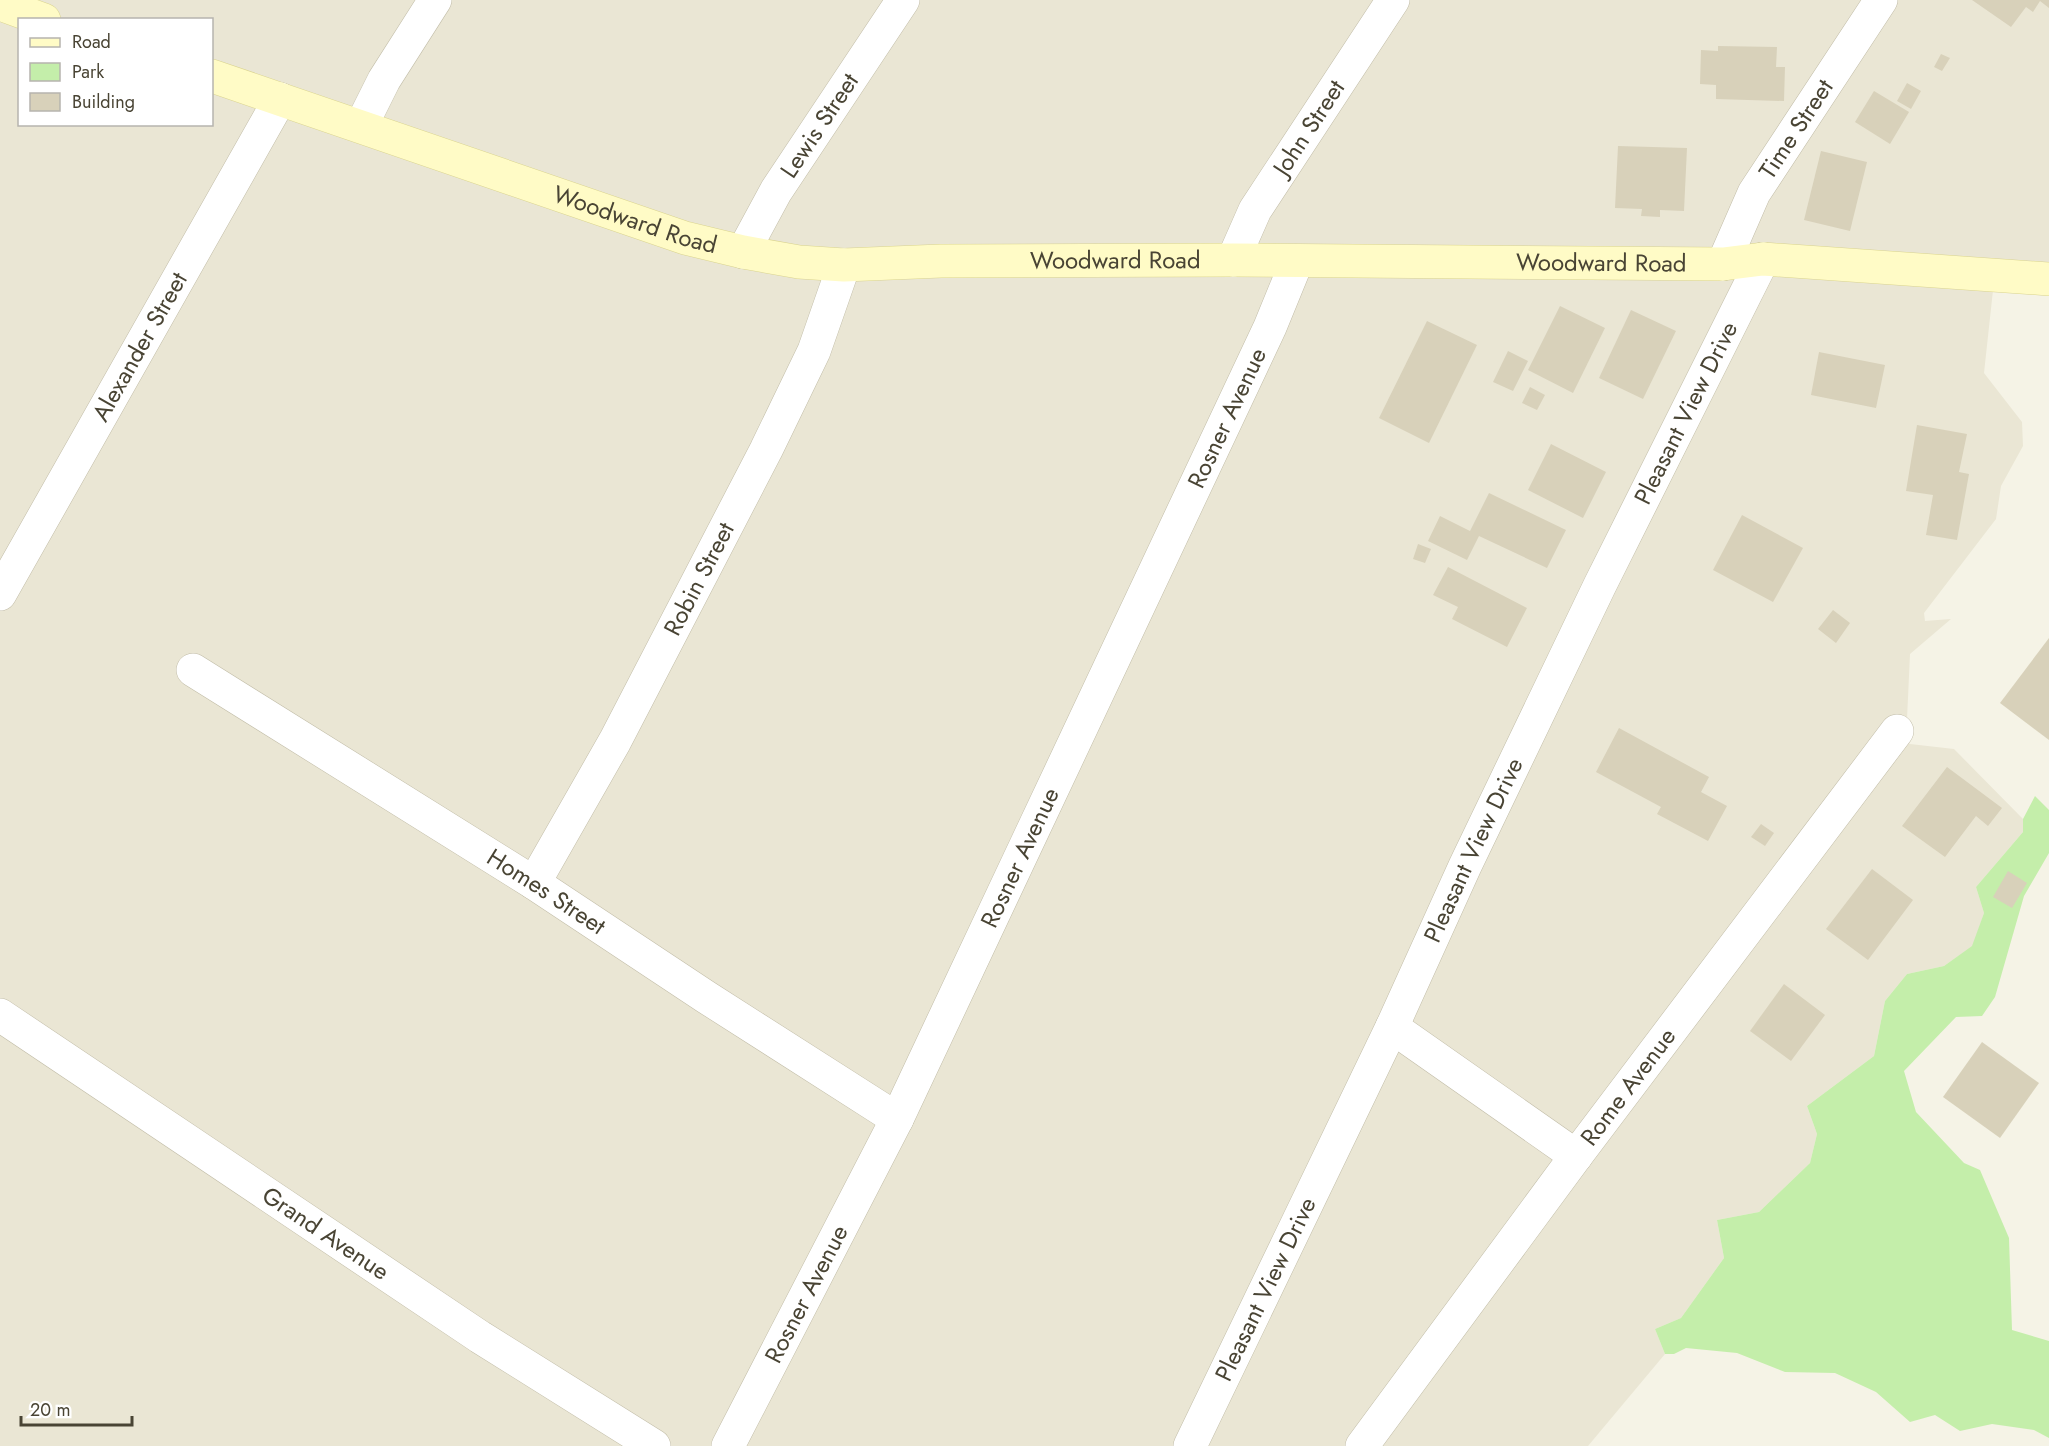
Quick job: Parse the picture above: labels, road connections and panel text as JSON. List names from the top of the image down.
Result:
{
  "streets": {
    "street": [
      "Lewis Street",
      "John Street",
      "Time Street",
      "Woodward Road",
      "Alexander Street",
      "Pleasant View Drive",
      "Rosner Avenue",
      "Robin Street",
      "Homes Street",
      "Rome Avenue",
      "Grand Avenue"
    ]
  },
  "crossings": [
    ["Lewis Street", "Woodward Road"],
    ["John Street", "Woodward Road"],
    ["Time Street", "Woodward Road"],
    ["Woodward Road", "Alexander Street"],
    ["Woodward Road", "Pleasant View Drive"],
    ["Woodward Road", "Rosner Avenue"],
    ["Woodward Road", "Robin Street"],
    ["Rosner Avenue", "Homes Street"],
    ["Robin Street", "Homes Street"]
  ],
  "legend": ["Road", "Park", "Building"],
  "scale_bar": "20 m"
}
